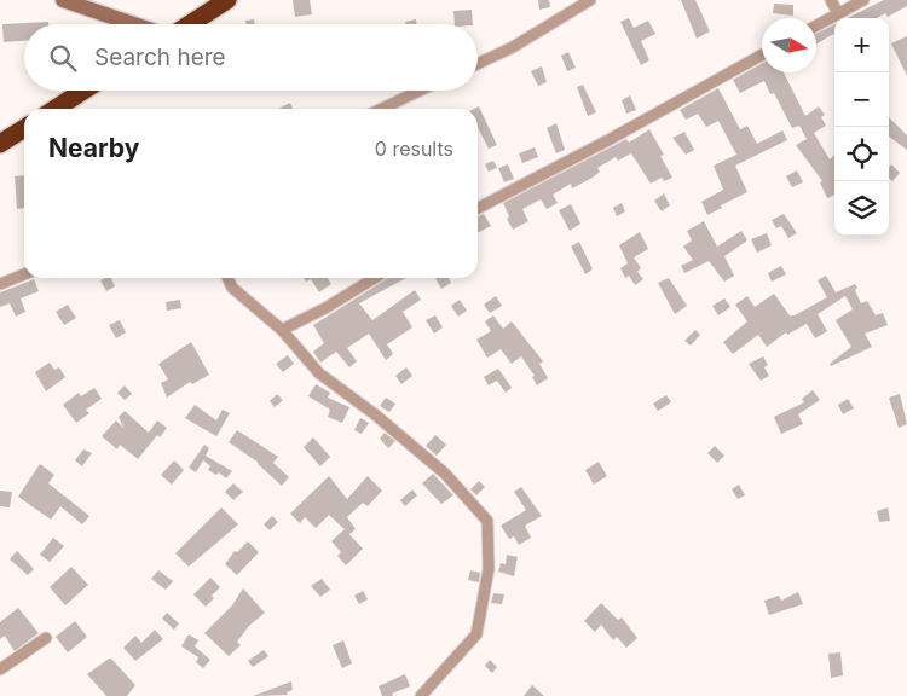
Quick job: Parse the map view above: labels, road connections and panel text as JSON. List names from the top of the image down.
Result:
{
  "north": "right",
  "page": {
    "map_buttons": ["+", "−"],
    "search": "Search here",
    "heading": ["Nearby", "0 results"]
  }
}
